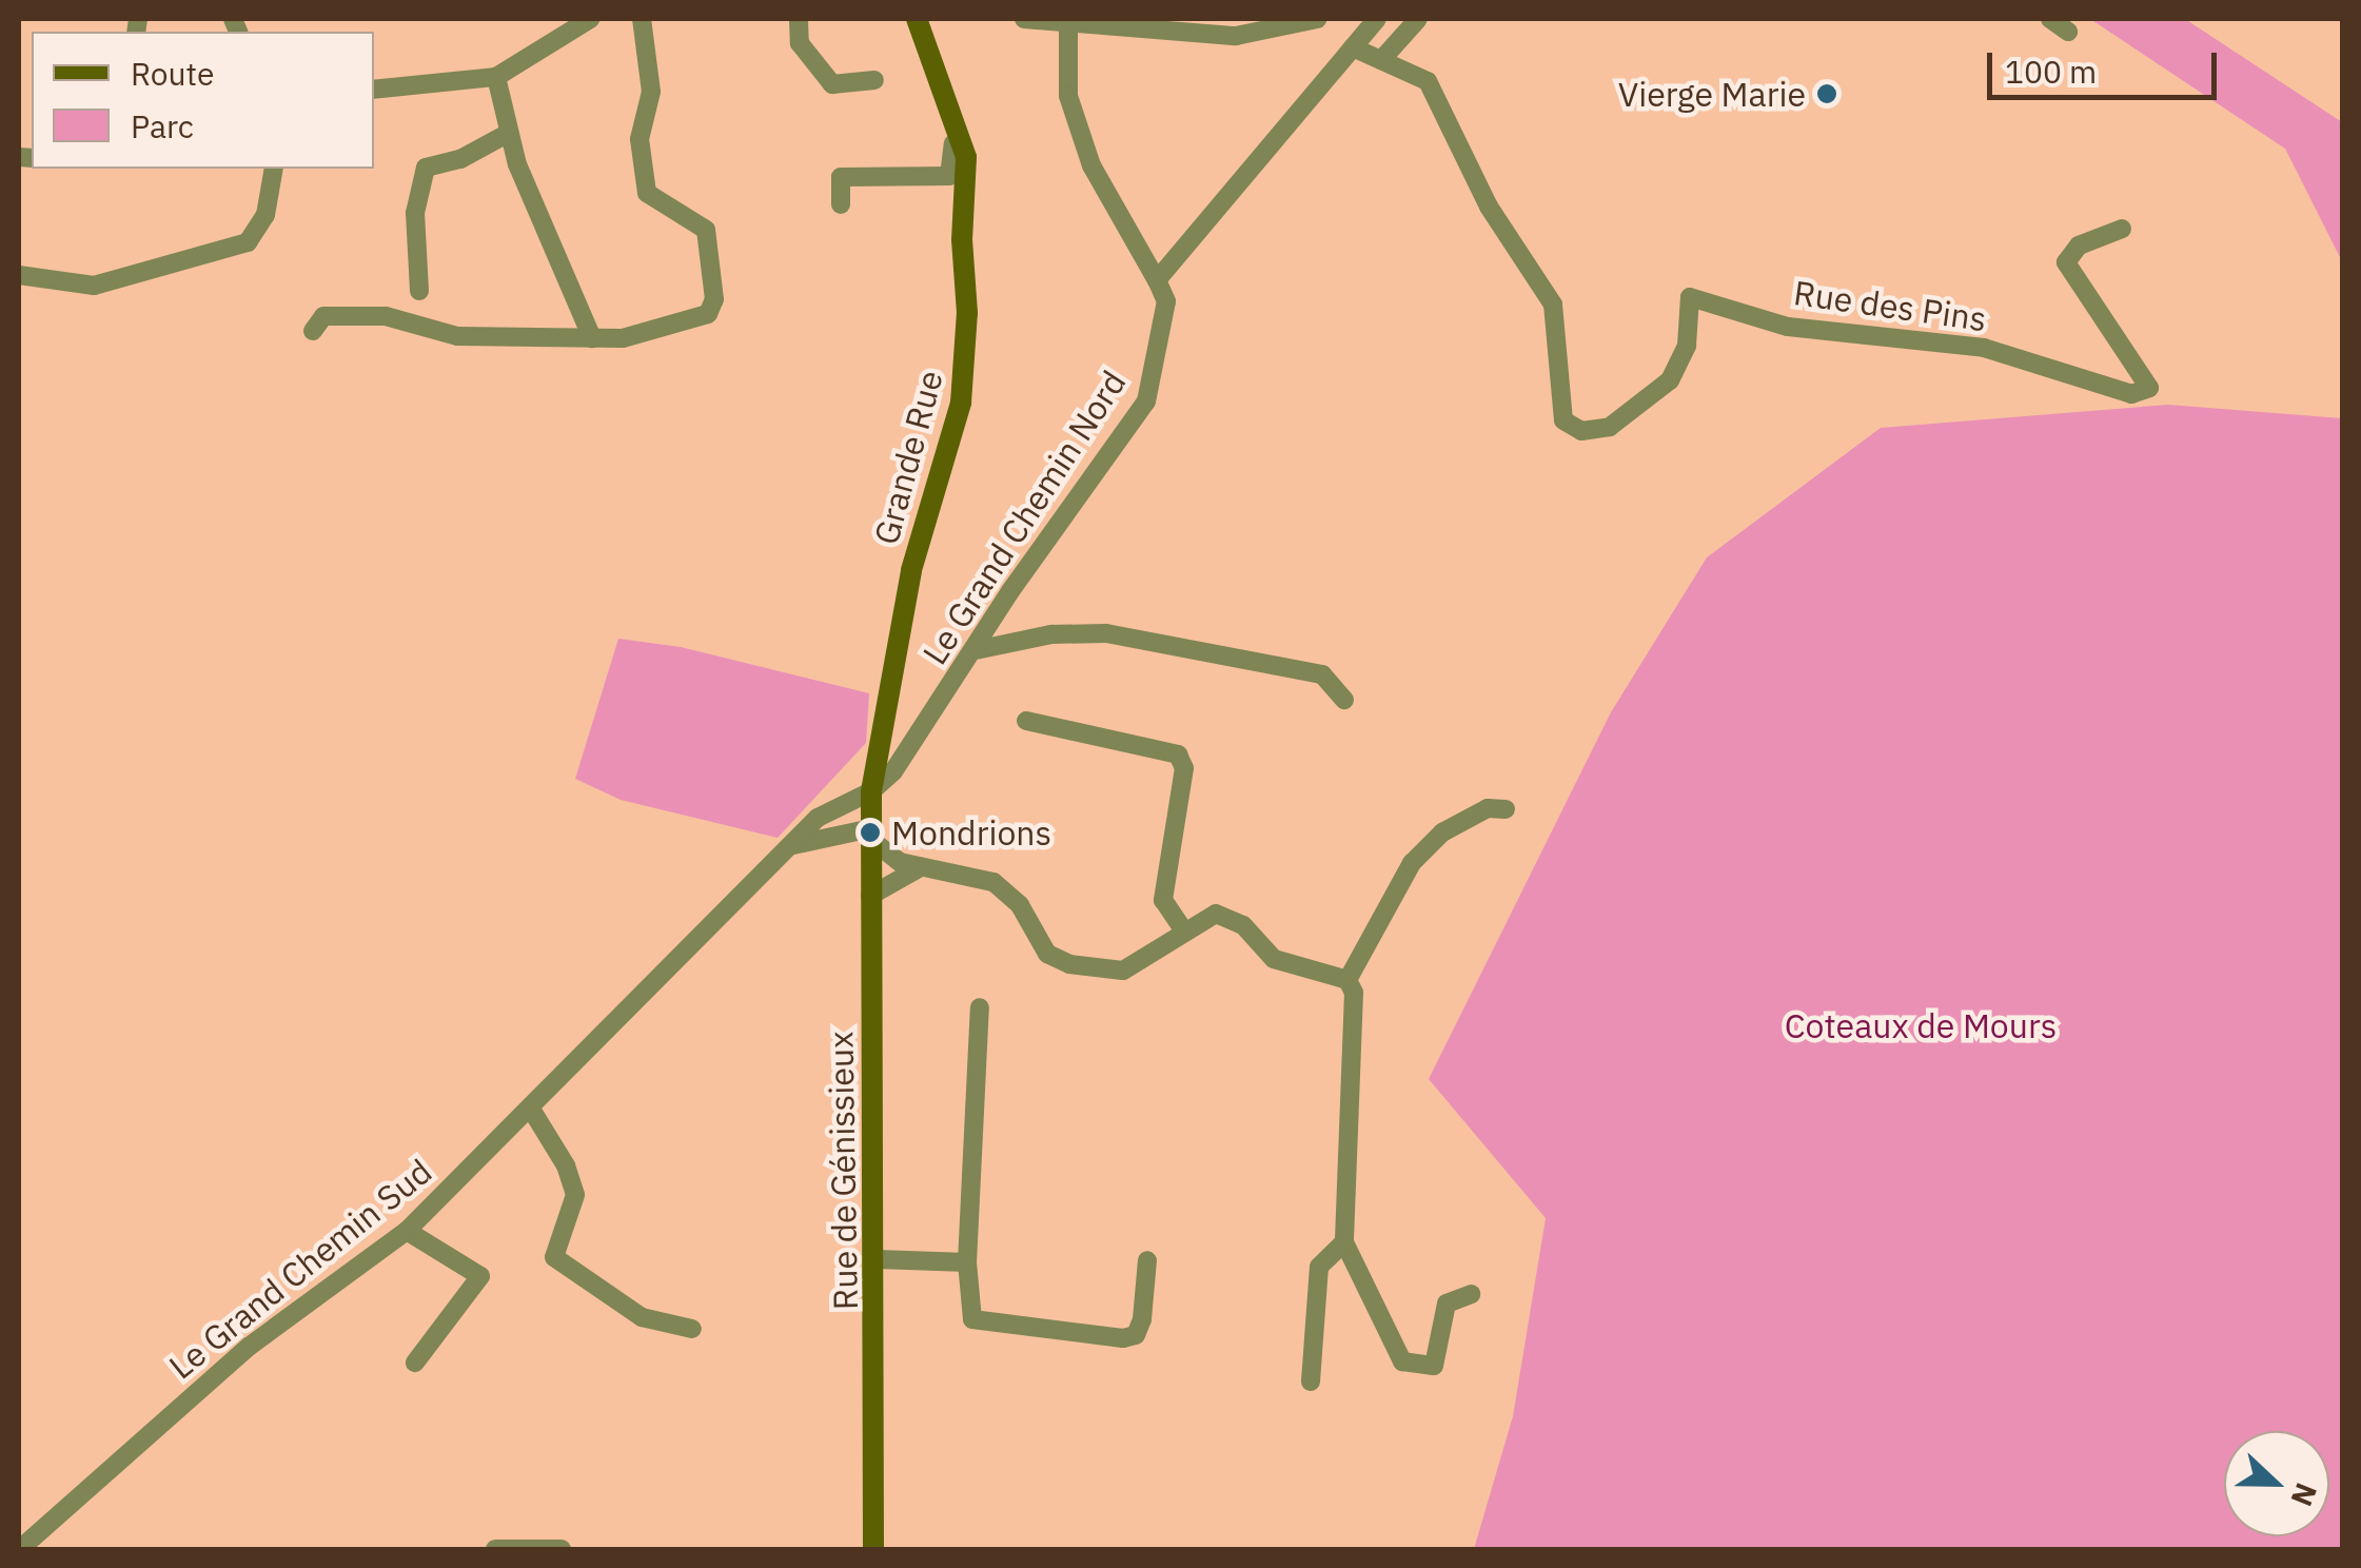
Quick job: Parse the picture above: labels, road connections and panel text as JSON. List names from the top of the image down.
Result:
{
  "streets": {
    "street": [
      "Rue des Pins",
      "Grande Rue",
      "Le Grand Chemin Nord",
      "Rue de Génissieux",
      "Le Grand Chemin Sud"
    ]
  },
  "crossings": [
    ["Grande Rue", "Le Grand Chemin Nord"],
    ["Grande Rue", "Rue de Génissieux"],
    ["Grande Rue", "Le Grand Chemin Sud"],
    ["Le Grand Chemin Nord", "Rue de Génissieux"],
    ["Le Grand Chemin Nord", "Le Grand Chemin Sud"],
    ["Rue de Génissieux", "Le Grand Chemin Sud"]
  ],
  "parks": ["Coteaux de Mours"],
  "places": ["Vierge Marie", "Mondrions"],
  "legend": ["Route", "Parc"],
  "scale_bar": "100 m",
  "north": "right"
}
